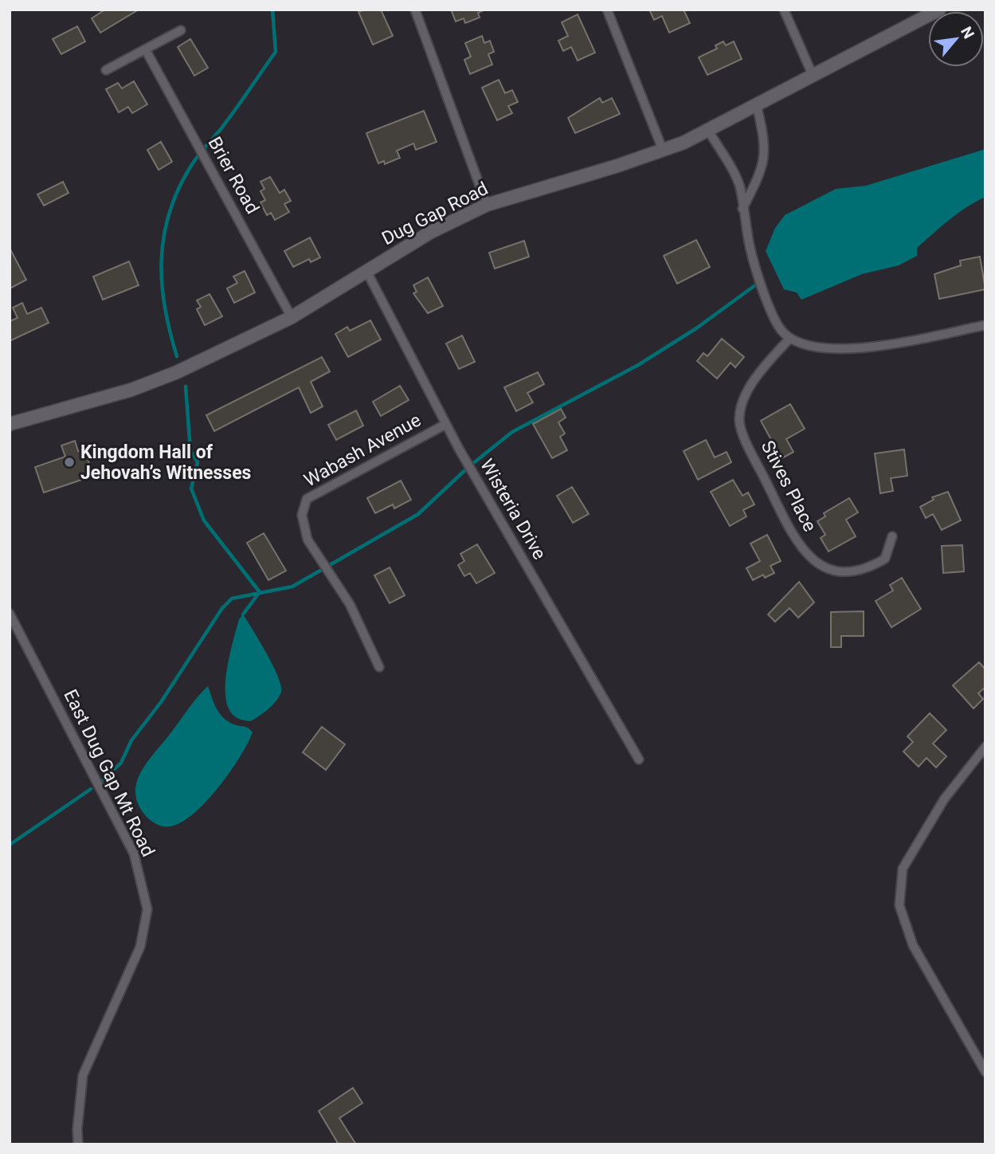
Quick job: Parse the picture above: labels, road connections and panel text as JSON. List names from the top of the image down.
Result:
{
  "streets": {
    "street": [
      "Brier Road",
      "Dug Gap Road",
      "Wabash Avenue",
      "Stives Place",
      "Wisteria Drive",
      "East Dug Gap Mt Road"
    ]
  },
  "crossings": [
    ["Brier Road", "Dug Gap Road"],
    ["Dug Gap Road", "Wisteria Drive"],
    ["Wabash Avenue", "Wisteria Drive"]
  ],
  "places": ["Kingdom Hall of Jehovah’s Witnesses"],
  "north": "top right"
}
